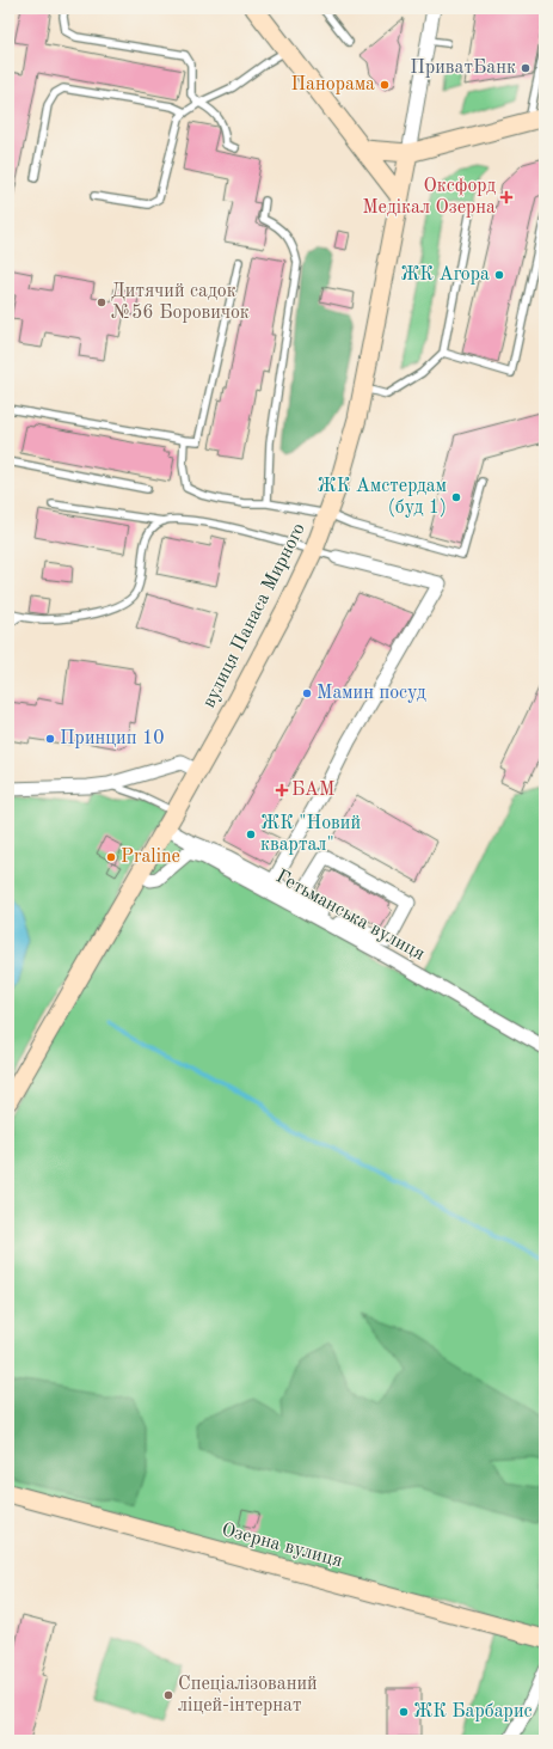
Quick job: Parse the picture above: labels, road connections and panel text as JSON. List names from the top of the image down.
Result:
{
  "streets": {
    "main road": ["вулиця Панаса Мирного", "Озерна вулиця"],
    "street": ["Гетьманська вулиця"]
  },
  "crossings": [
    ["вулиця Панаса Мирного", "Гетьманська вулиця"]
  ],
  "places": {
    "other": [
      "ПриватБанк",
      "Панорама",
      "ЖК Агора",
      "Дитячий садок №56 Боровичок",
      "ЖК Амстердам (буд 1)",
      "Мамин посуд",
      "Принцип 10",
      "ЖК \"Новий квартал\"",
      "Praline",
      "Спеціалізований ліцей-інтернат",
      "ЖК Барбарис"
    ],
    "health": ["Оксфорд Медікал Озерна", "БАМ"]
  }
}
